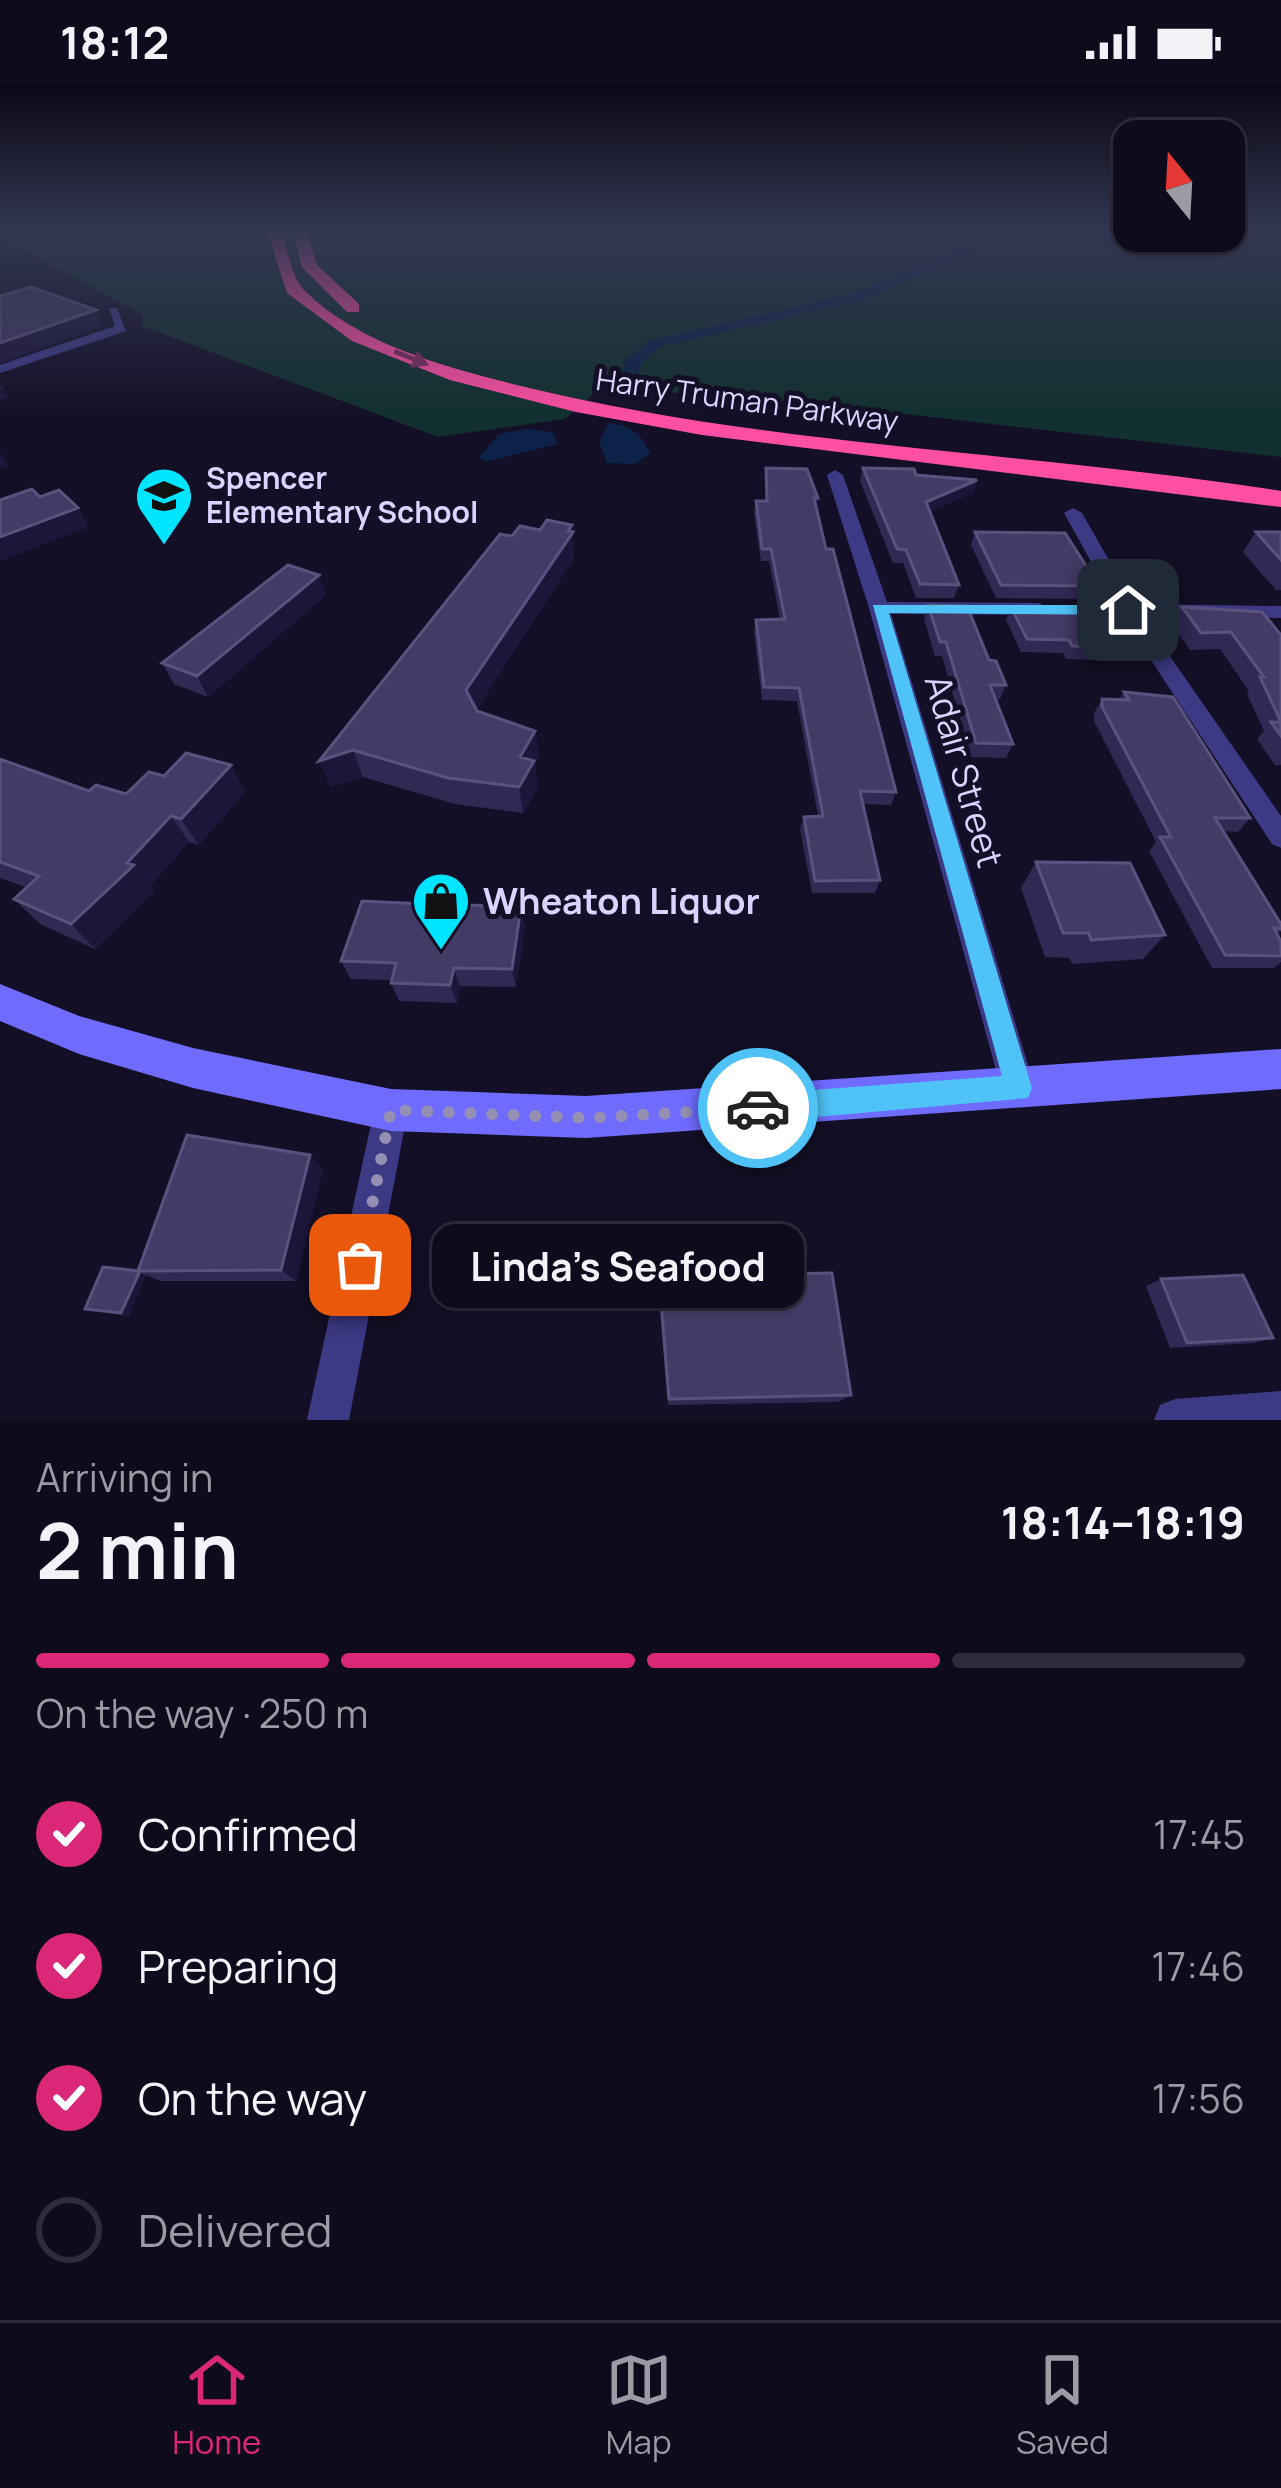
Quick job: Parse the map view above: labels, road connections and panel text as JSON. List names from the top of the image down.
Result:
{
  "streets": {
    "highway": ["Harry Truman Parkway"],
    "street": ["Adair Street"]
  },
  "places": {
    "school or university": ["Spencer Elementary School"],
    "shop": ["Wheaton Liquor"],
    "other": ["Linda's Seafood"]
  },
  "north": "top",
  "page": {
    "status": "18:12",
    "bubble": "Linda's Seafood",
    "heading": ["2 min", "Arriving in", "18:14–18:19"],
    "bar": "On the way · 250 m",
    "list": [
      ["Confirmed", "17:45"],
      ["Preparing", "17:46"],
      ["On the way", "17:56"],
      "Delivered"
    ],
    "tabs": ["Home", "Map", "Saved"]
  }
}
